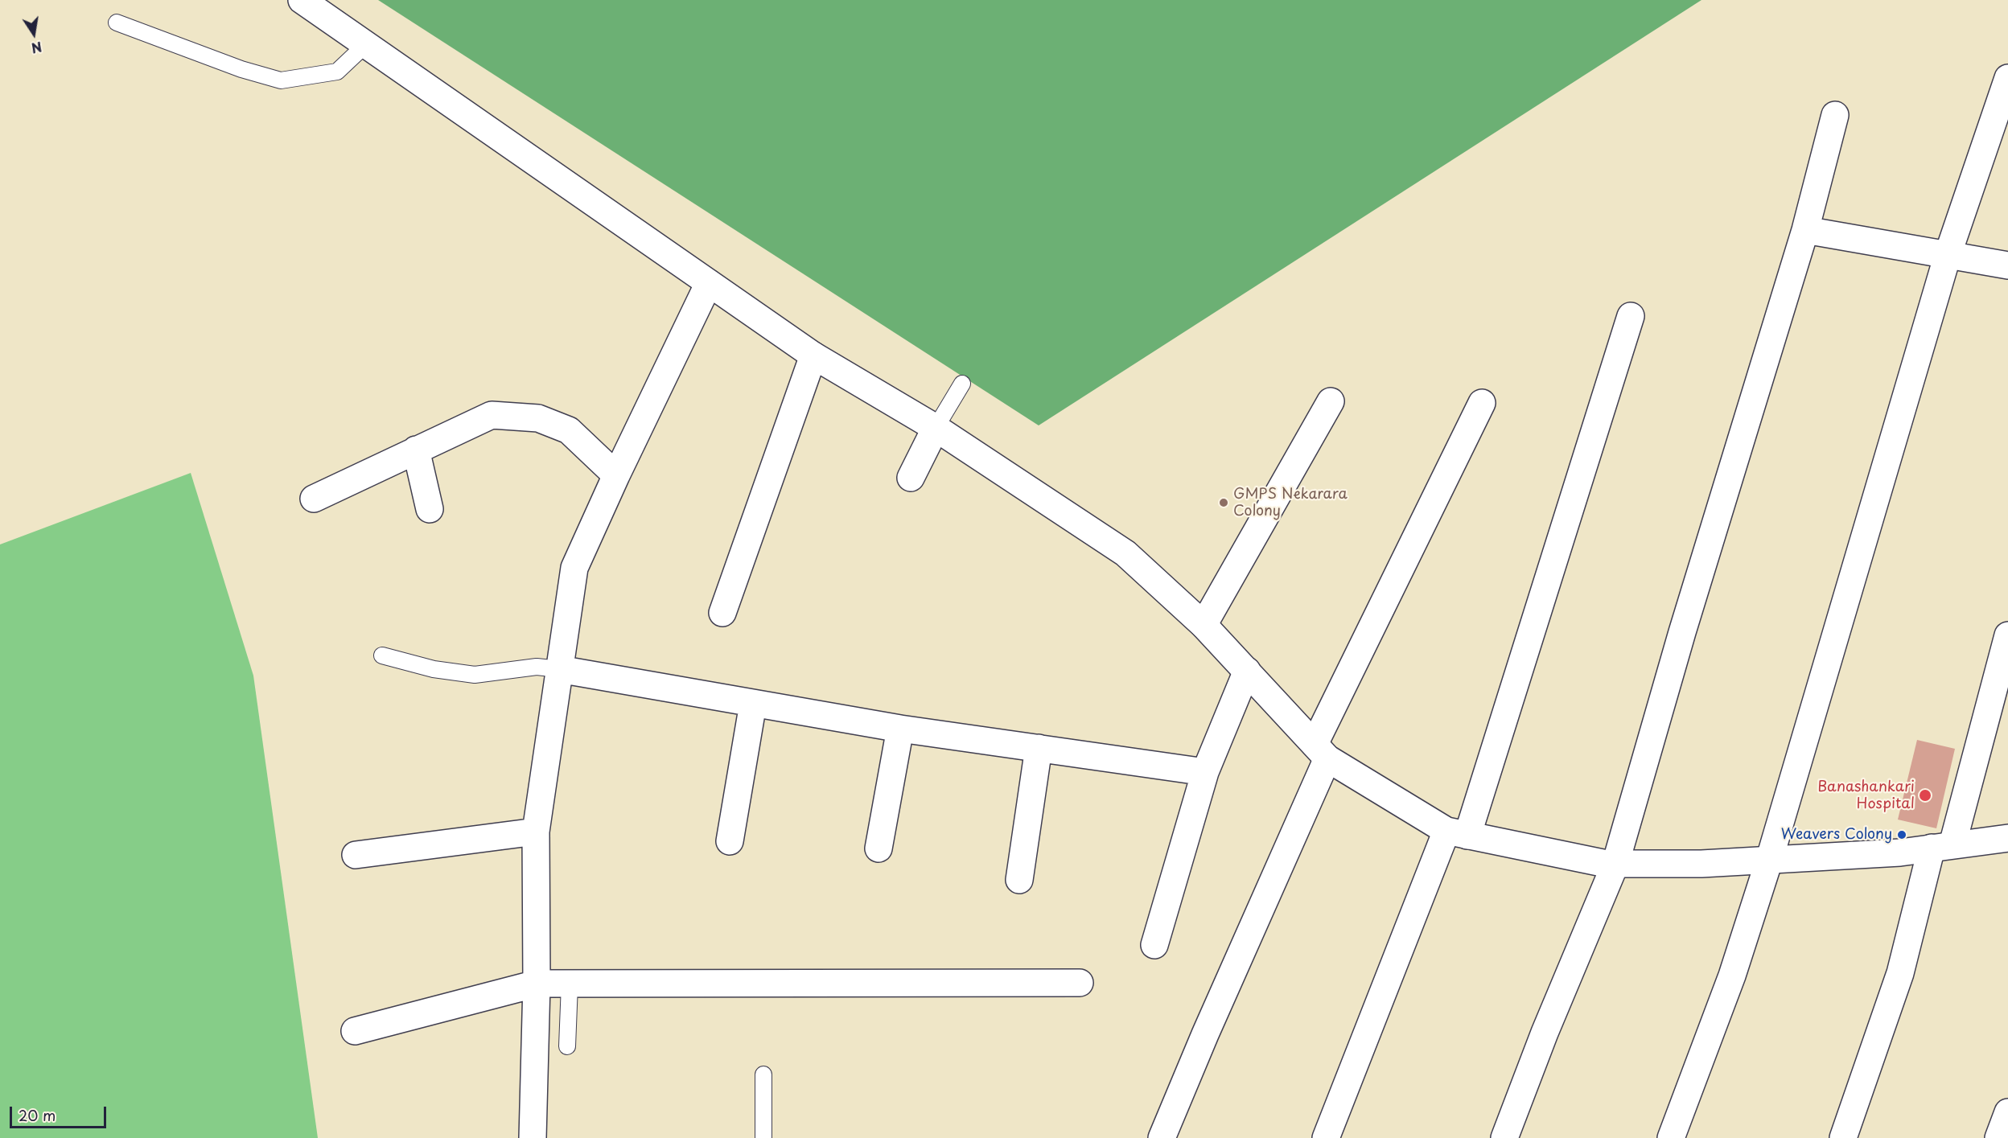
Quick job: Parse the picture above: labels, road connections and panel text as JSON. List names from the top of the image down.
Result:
{
  "places": ["GMPS Nekarara Colony", "Banashankari Hospital", "Weavers Colony"],
  "scale_bar": "20 m",
  "north": "bottom"
}
